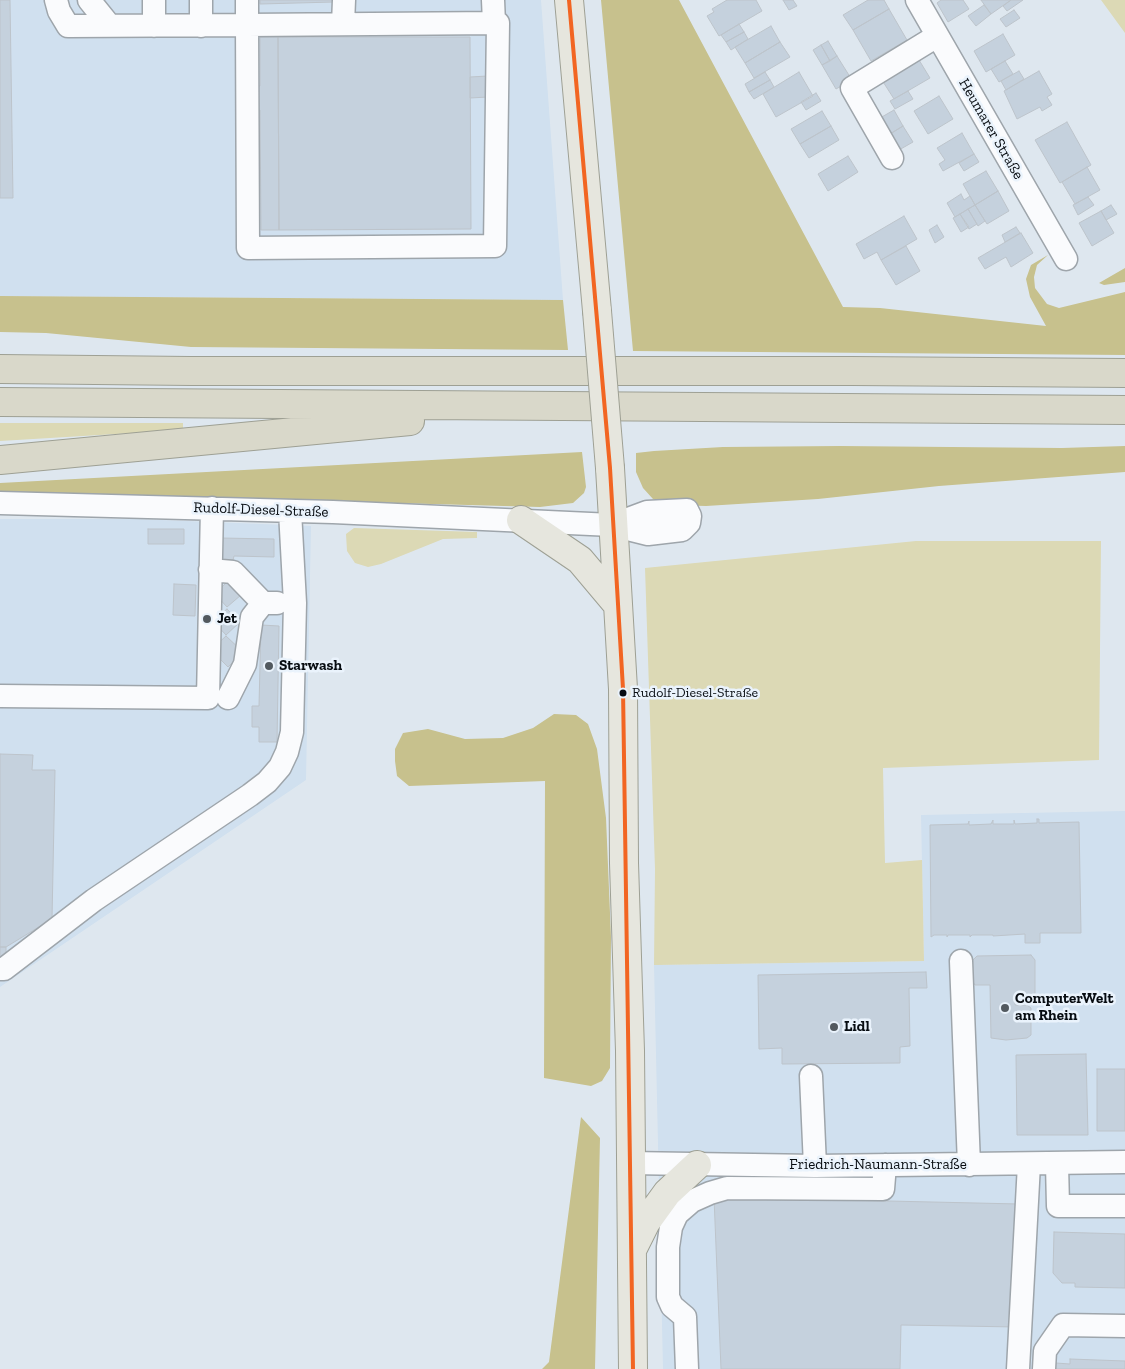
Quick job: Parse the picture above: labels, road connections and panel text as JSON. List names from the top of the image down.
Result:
{
  "streets": {
    "street": ["Heumarer Straße", "Rudolf-Diesel-Straße", "Friedrich-Naumann-Straße"]
  },
  "places": [
    "Jet",
    "Starwash",
    "Rudolf-Diesel-Straße",
    "ComputerWelt am Rhein",
    "Lidl"
  ]
}
